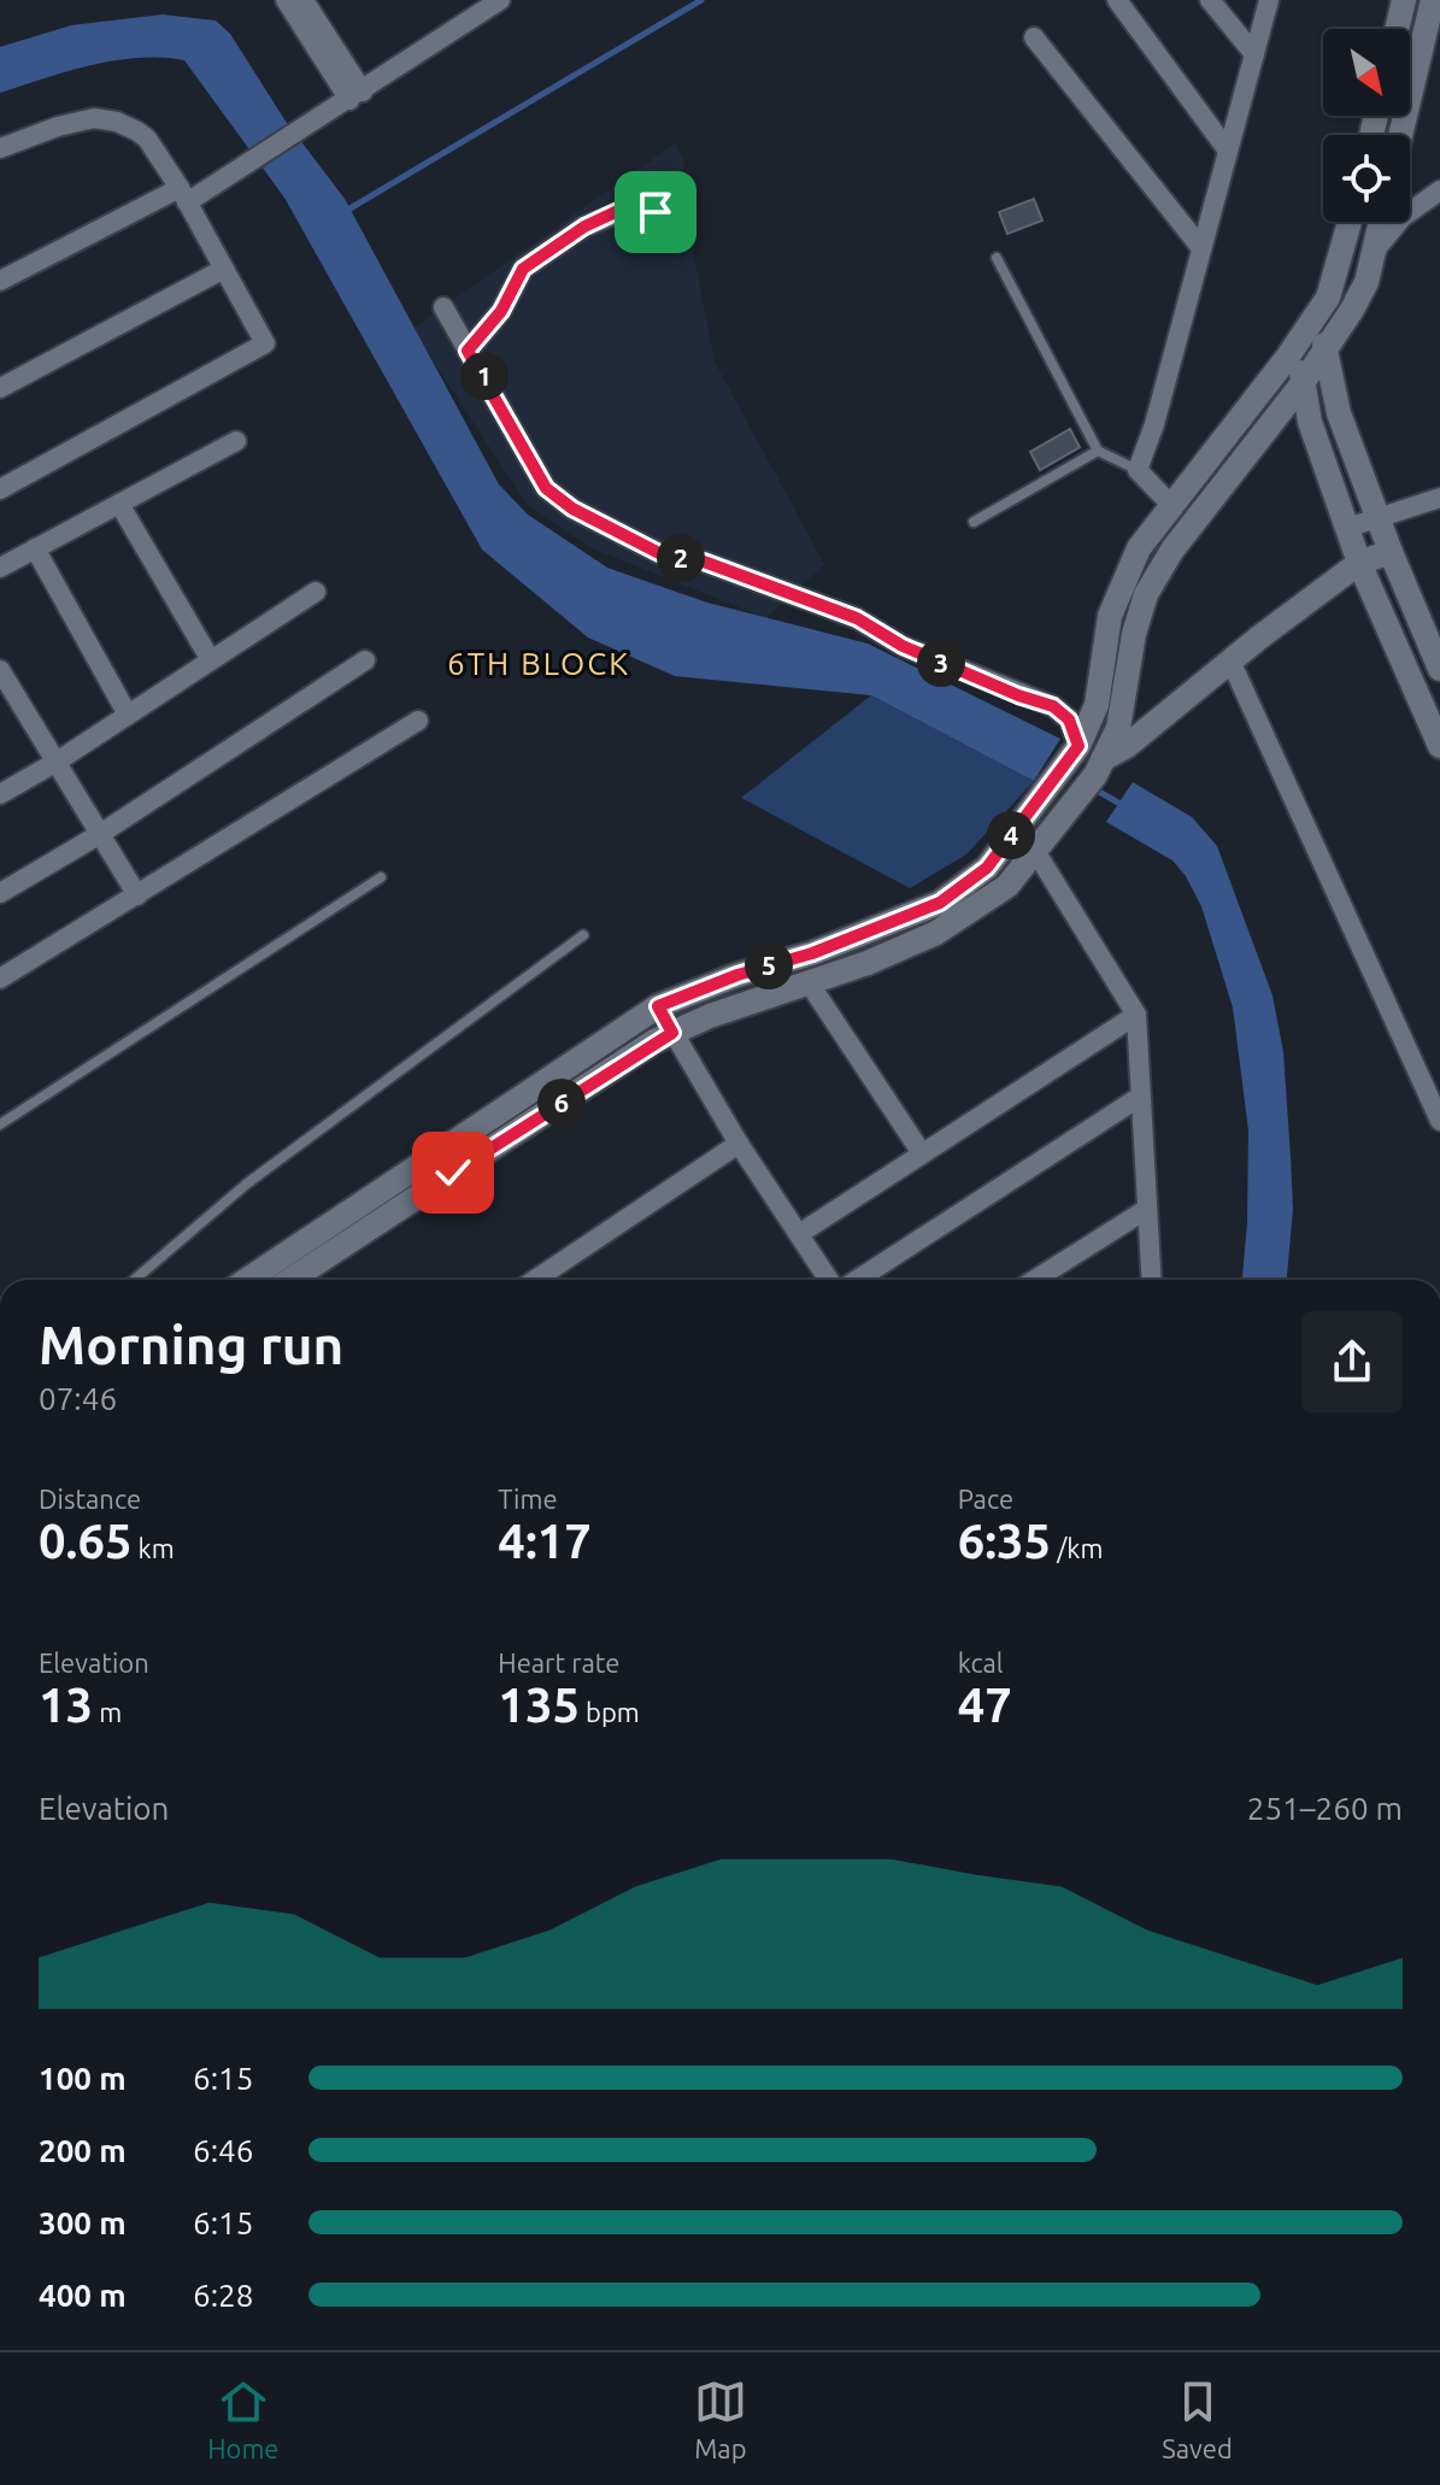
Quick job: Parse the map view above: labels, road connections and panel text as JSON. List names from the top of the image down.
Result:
{
  "districts": ["6TH BLOCK"],
  "north": "bottom right",
  "page": {
    "pins": [
      "1",
      "2",
      "3",
      "4",
      "5",
      "6"
    ],
    "heading": ["Morning run", "07:46"],
    "stats": [
      ["Distance", "0.65 km"],
      ["Time", "4:17"],
      ["Pace", "6:35 /km"],
      ["Elevation", "13 m"],
      ["Heart rate", "135 bpm"],
      ["kcal", "47"]
    ],
    "chart": ["Elevation", "251–260 m"],
    "list": [
      {
        "name": "100 m",
        "note": "6:15"
      },
      {
        "name": "200 m",
        "note": "6:46"
      },
      {
        "name": "300 m",
        "note": "6:15"
      },
      {
        "name": "400 m",
        "note": "6:28"
      }
    ],
    "tabs": ["Home", "Map", "Saved"]
  }
}
